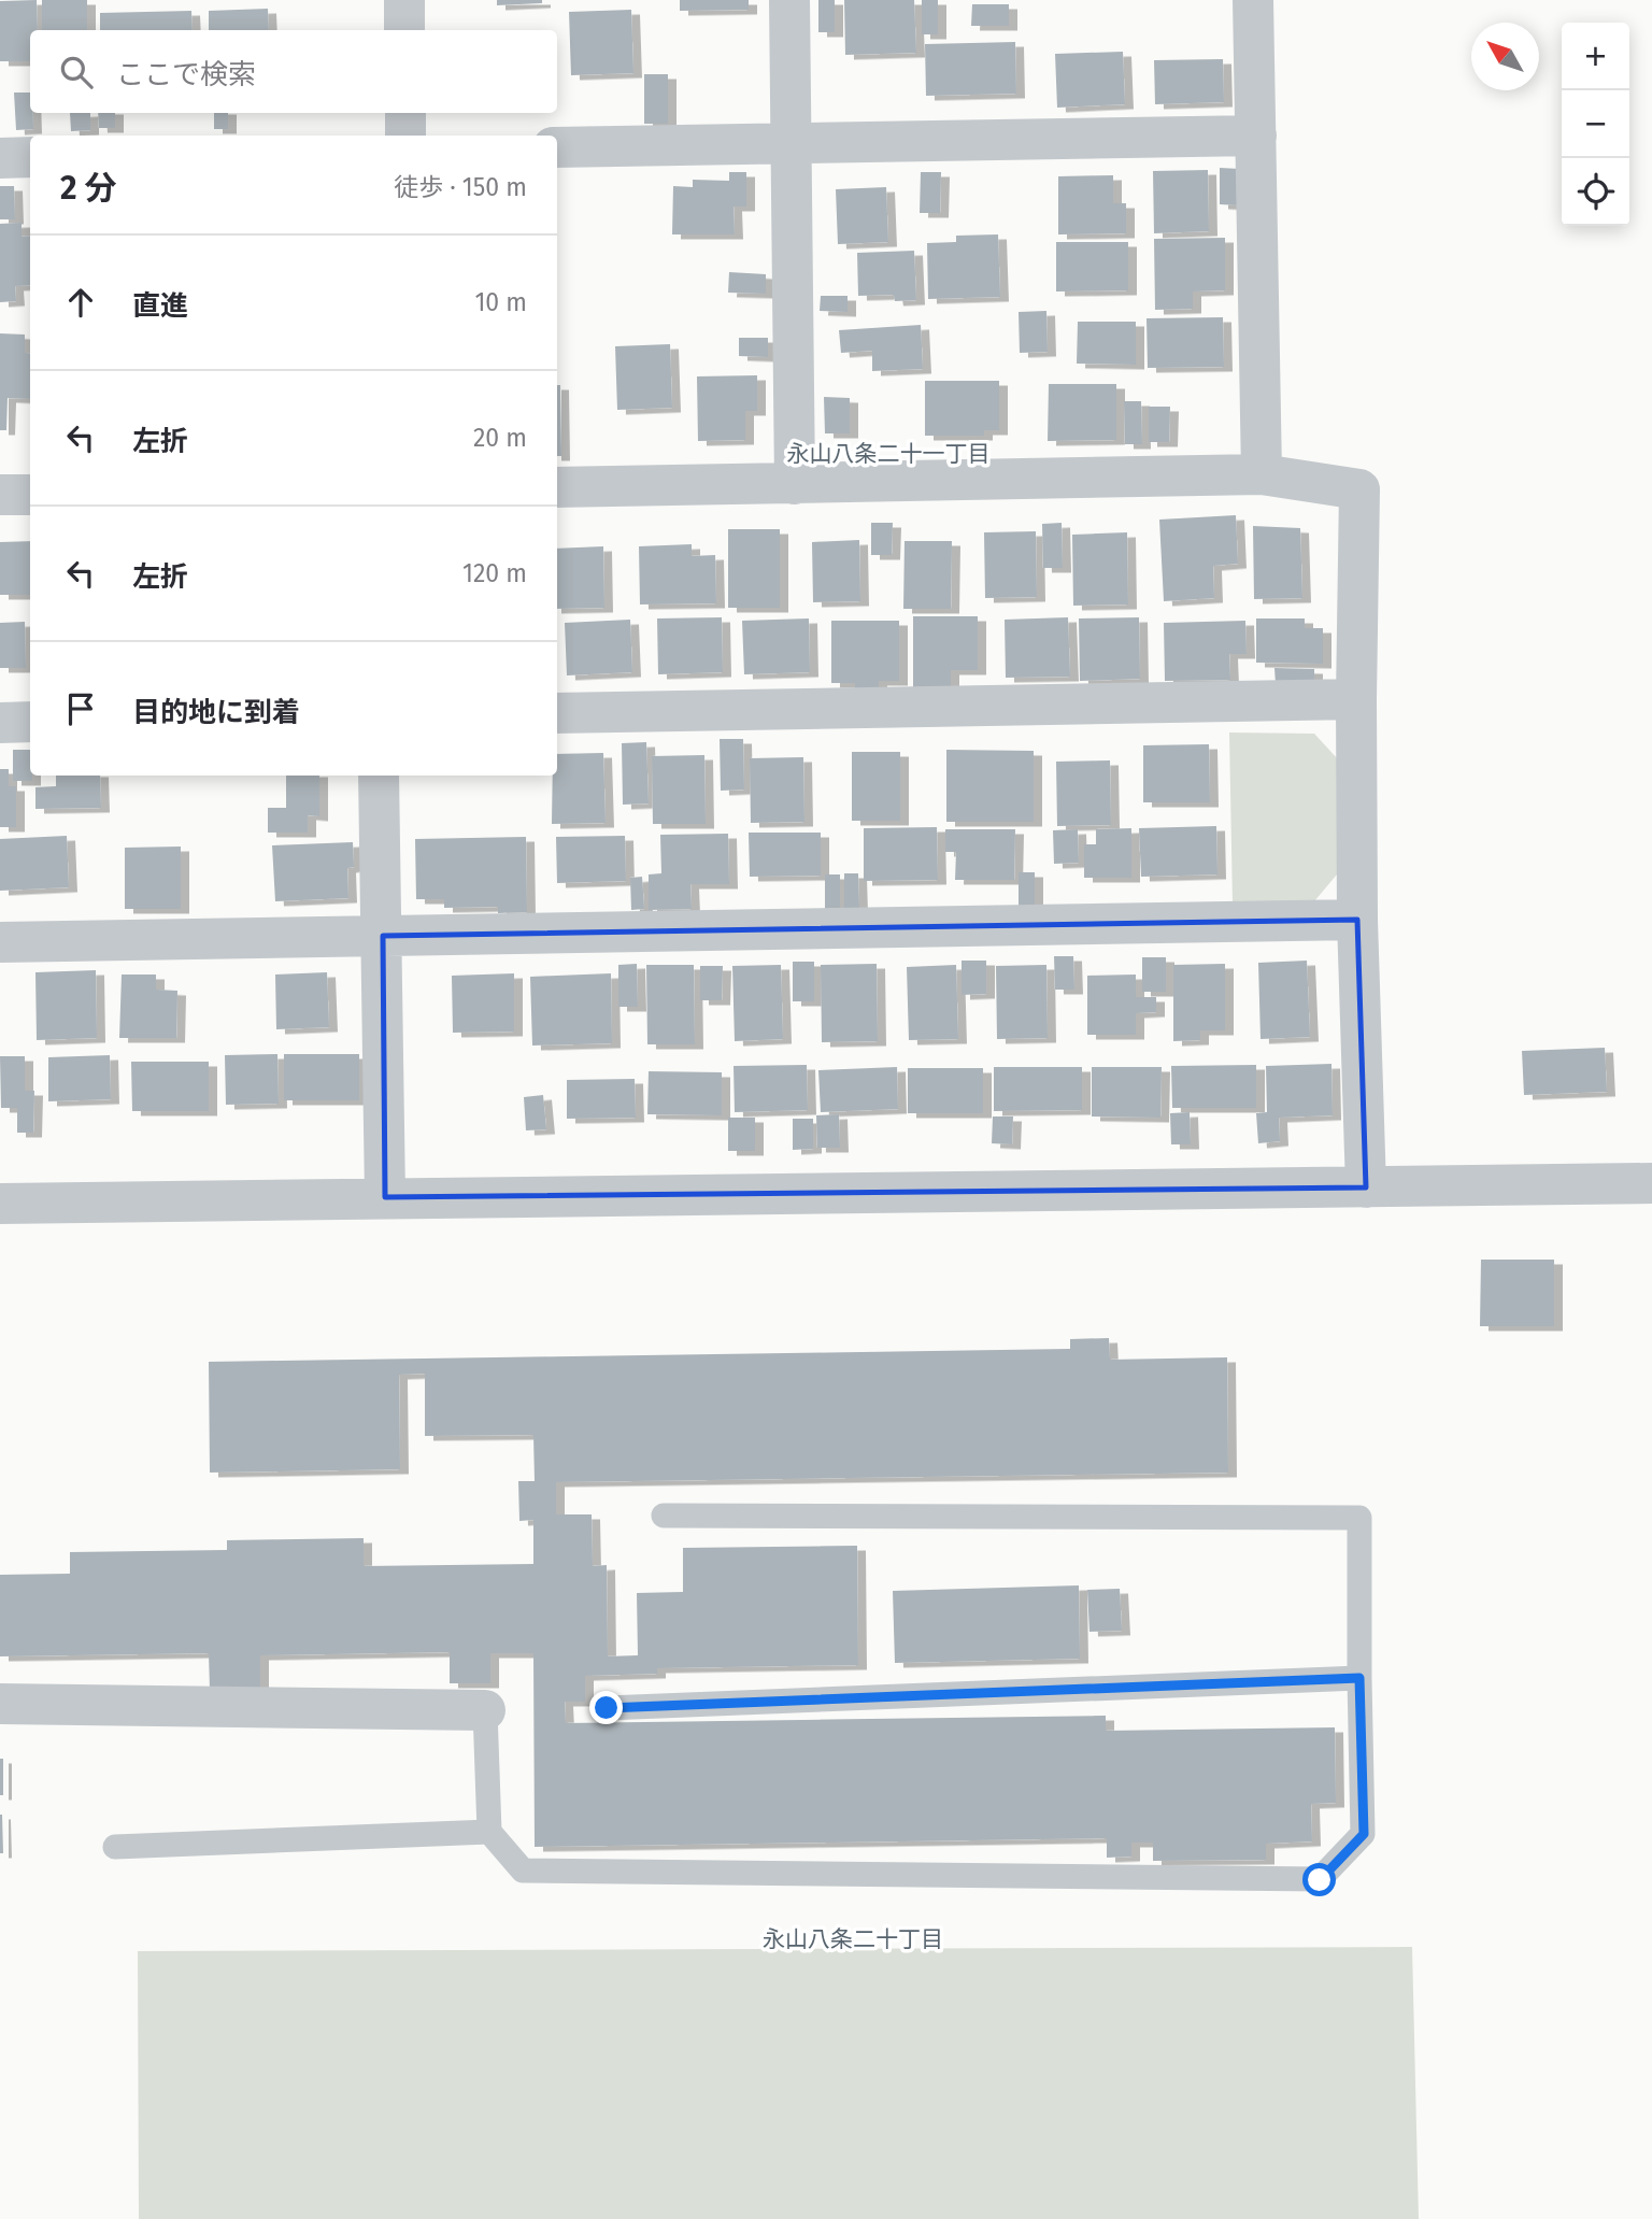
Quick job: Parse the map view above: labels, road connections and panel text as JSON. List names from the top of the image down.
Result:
{
  "districts": ["永山八条二十一丁目", "永山八条二十丁目"],
  "north": "top left",
  "page": {
    "map_buttons": ["+", "−"],
    "search": "ここで検索",
    "heading": ["2 分", "徒歩 · 150 m"],
    "list": [
      ["直進", "10 m"],
      ["左折", "20 m"],
      ["左折", "120 m"],
      "目的地に到着"
    ]
  }
}
